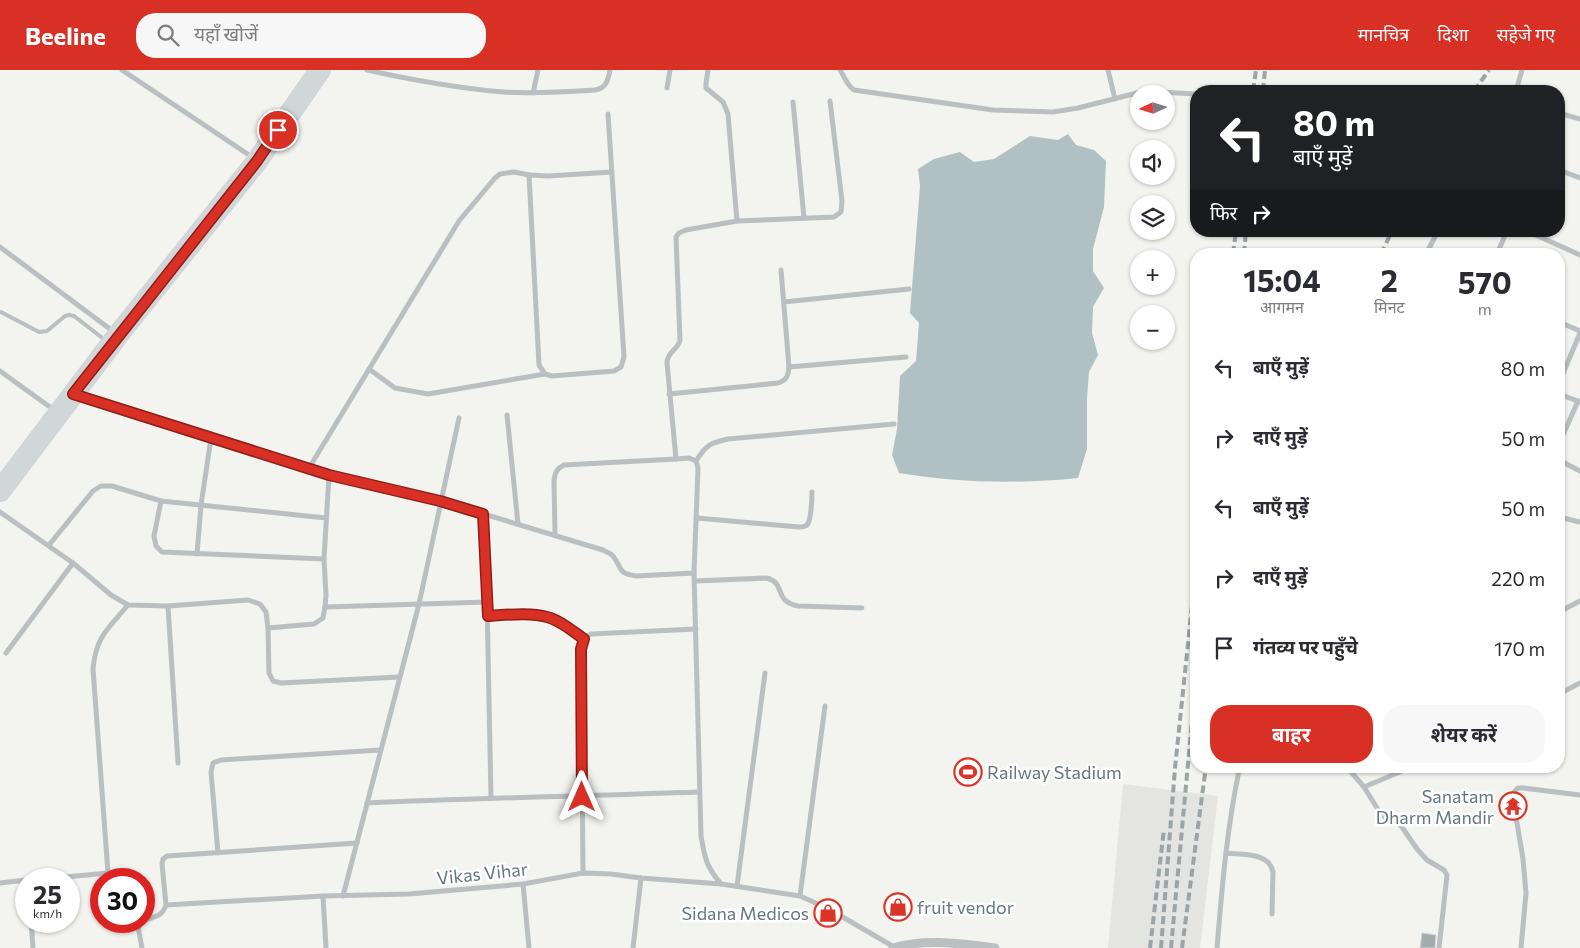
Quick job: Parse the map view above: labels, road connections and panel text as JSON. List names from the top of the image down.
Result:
{
  "streets": {
    "street": ["Vikas Vihar"]
  },
  "places": {
    "sports": ["Railway Stadium"],
    "temple": ["Sanatam Dharm Mandir"],
    "shop": ["fruit vendor", "Sidana Medicos"]
  },
  "north": "left",
  "page": {
    "header": "Beeline",
    "search": "यहाँ खोजें",
    "nav": ["मानचित्र", "दिशा", "सहेजे गए"],
    "map_buttons": ["+", "−"],
    "turn": ["80 m", "बाएँ मुड़ें"],
    "then": "फिर",
    "eta": [
      "15:04",
      "आगमन",
      "2",
      "मिनट",
      "570",
      "m"
    ],
    "list": [
      {
        "name": "बाएँ मुड़ें",
        "value": "80 m"
      },
      {
        "name": "दाएँ मुड़ें",
        "value": "50 m"
      },
      {
        "name": "बाएँ मुड़ें",
        "value": "50 m"
      },
      {
        "name": "दाएँ मुड़ें",
        "value": "220 m"
      },
      {
        "name": "गंतव्य पर पहुँचे",
        "value": "170 m"
      }
    ],
    "buttons": ["बाहर", "शेयर करें"],
    "speed": "25 km/h",
    "limit": "30"
  }
}
